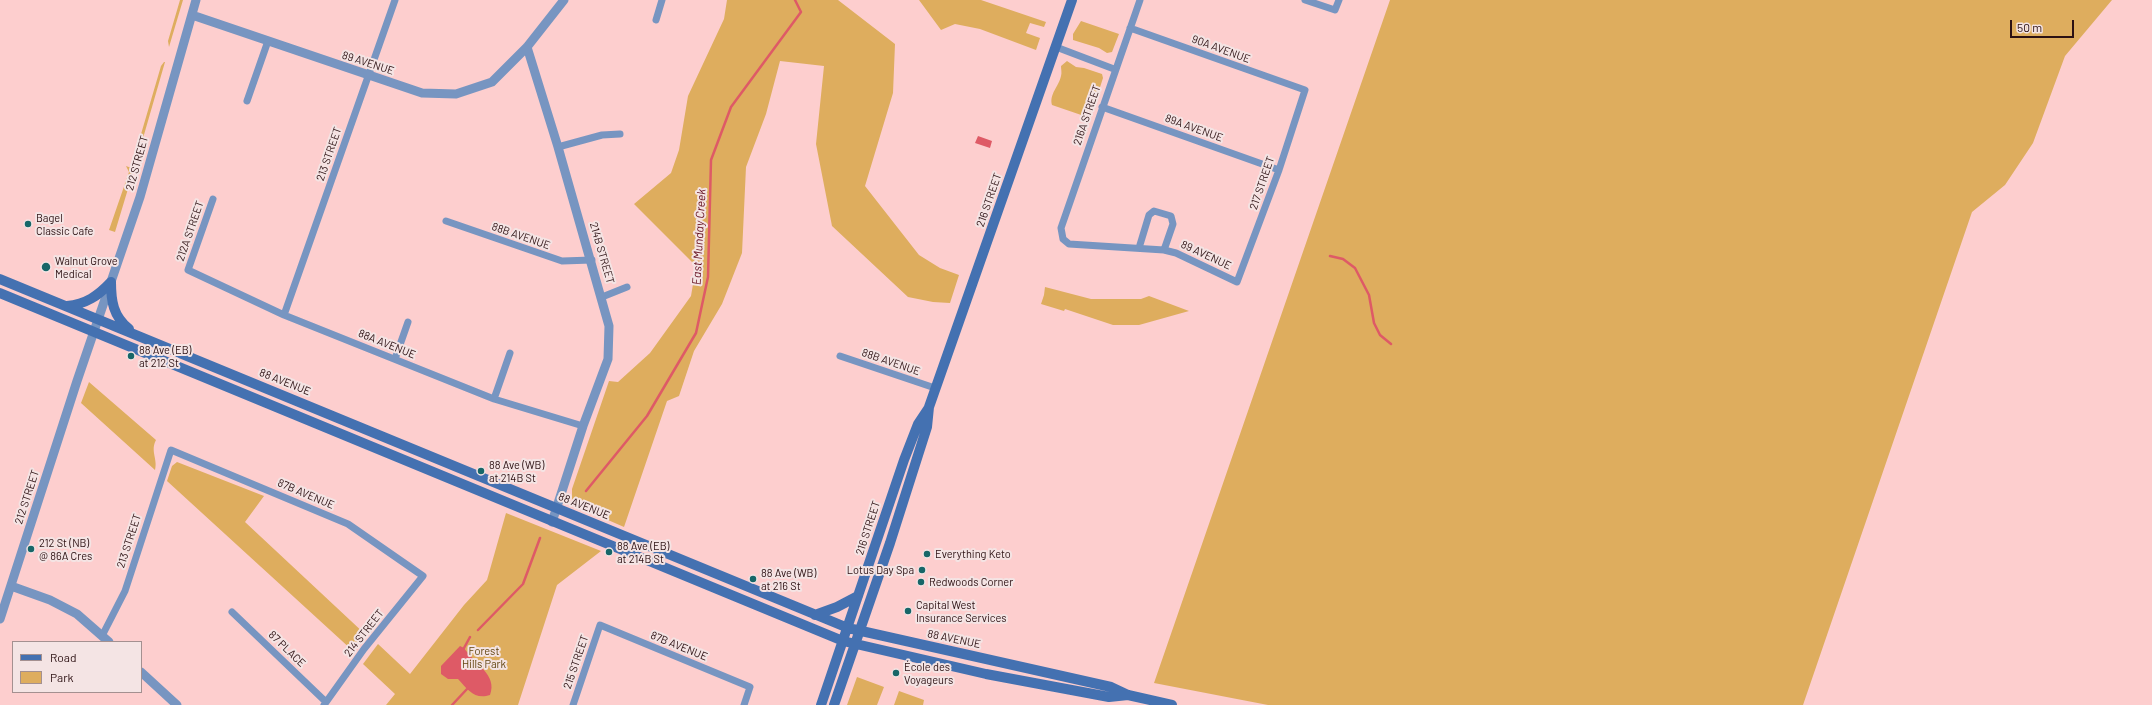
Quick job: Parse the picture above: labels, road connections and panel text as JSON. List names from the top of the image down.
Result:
{
  "streets": {
    "main road": ["216 STREET", "88 AVENUE"],
    "street": [
      "90A AVENUE",
      "89 AVENUE",
      "216A STREET",
      "89A AVENUE",
      "213 STREET",
      "212 STREET",
      "217 STREET",
      "212A STREET",
      "88B AVENUE",
      "214B STREET",
      "88A AVENUE",
      "87B AVENUE",
      "214 STREET",
      "87 PLACE",
      "215 STREET"
    ]
  },
  "crossings": [
    ["90A AVENUE", "216A STREET"],
    ["90A AVENUE", "217 STREET"],
    ["89 AVENUE", "216A STREET"],
    ["89 AVENUE", "213 STREET"],
    ["89 AVENUE", "212 STREET"],
    ["89 AVENUE", "217 STREET"],
    ["89 AVENUE", "214B STREET"],
    ["216A STREET", "89A AVENUE"],
    ["89A AVENUE", "217 STREET"],
    ["213 STREET", "88A AVENUE"],
    ["213 STREET", "87B AVENUE"],
    ["212 STREET", "88 AVENUE"],
    ["216 STREET", "88B AVENUE"],
    ["216 STREET", "88 AVENUE"],
    ["212A STREET", "88A AVENUE"],
    ["88B AVENUE", "214B STREET"],
    ["214B STREET", "88A AVENUE"],
    ["214B STREET", "88 AVENUE"],
    ["87B AVENUE", "214 STREET"],
    ["87B AVENUE", "215 STREET"],
    ["214 STREET", "87 PLACE"]
  ],
  "water": ["East Munday Creek"],
  "parks": ["Forest Hills Park"],
  "places": [
    "Bagel Classic Cafe",
    "Walnut Grove Medical",
    "88 Ave (EB) at 212 St",
    "88 Ave (WB) at 214B St",
    "212 St (NB) @ 86A Cres",
    "88 Ave (EB) at 214B St",
    "Everything Keto",
    "Lotus Day Spa",
    "88 Ave (WB) at 216 St",
    "Redwoods Corner",
    "Capital West Insurance Services",
    "École des Voyageurs"
  ],
  "legend": ["Road", "Park"],
  "scale_bar": "50 m"
}
